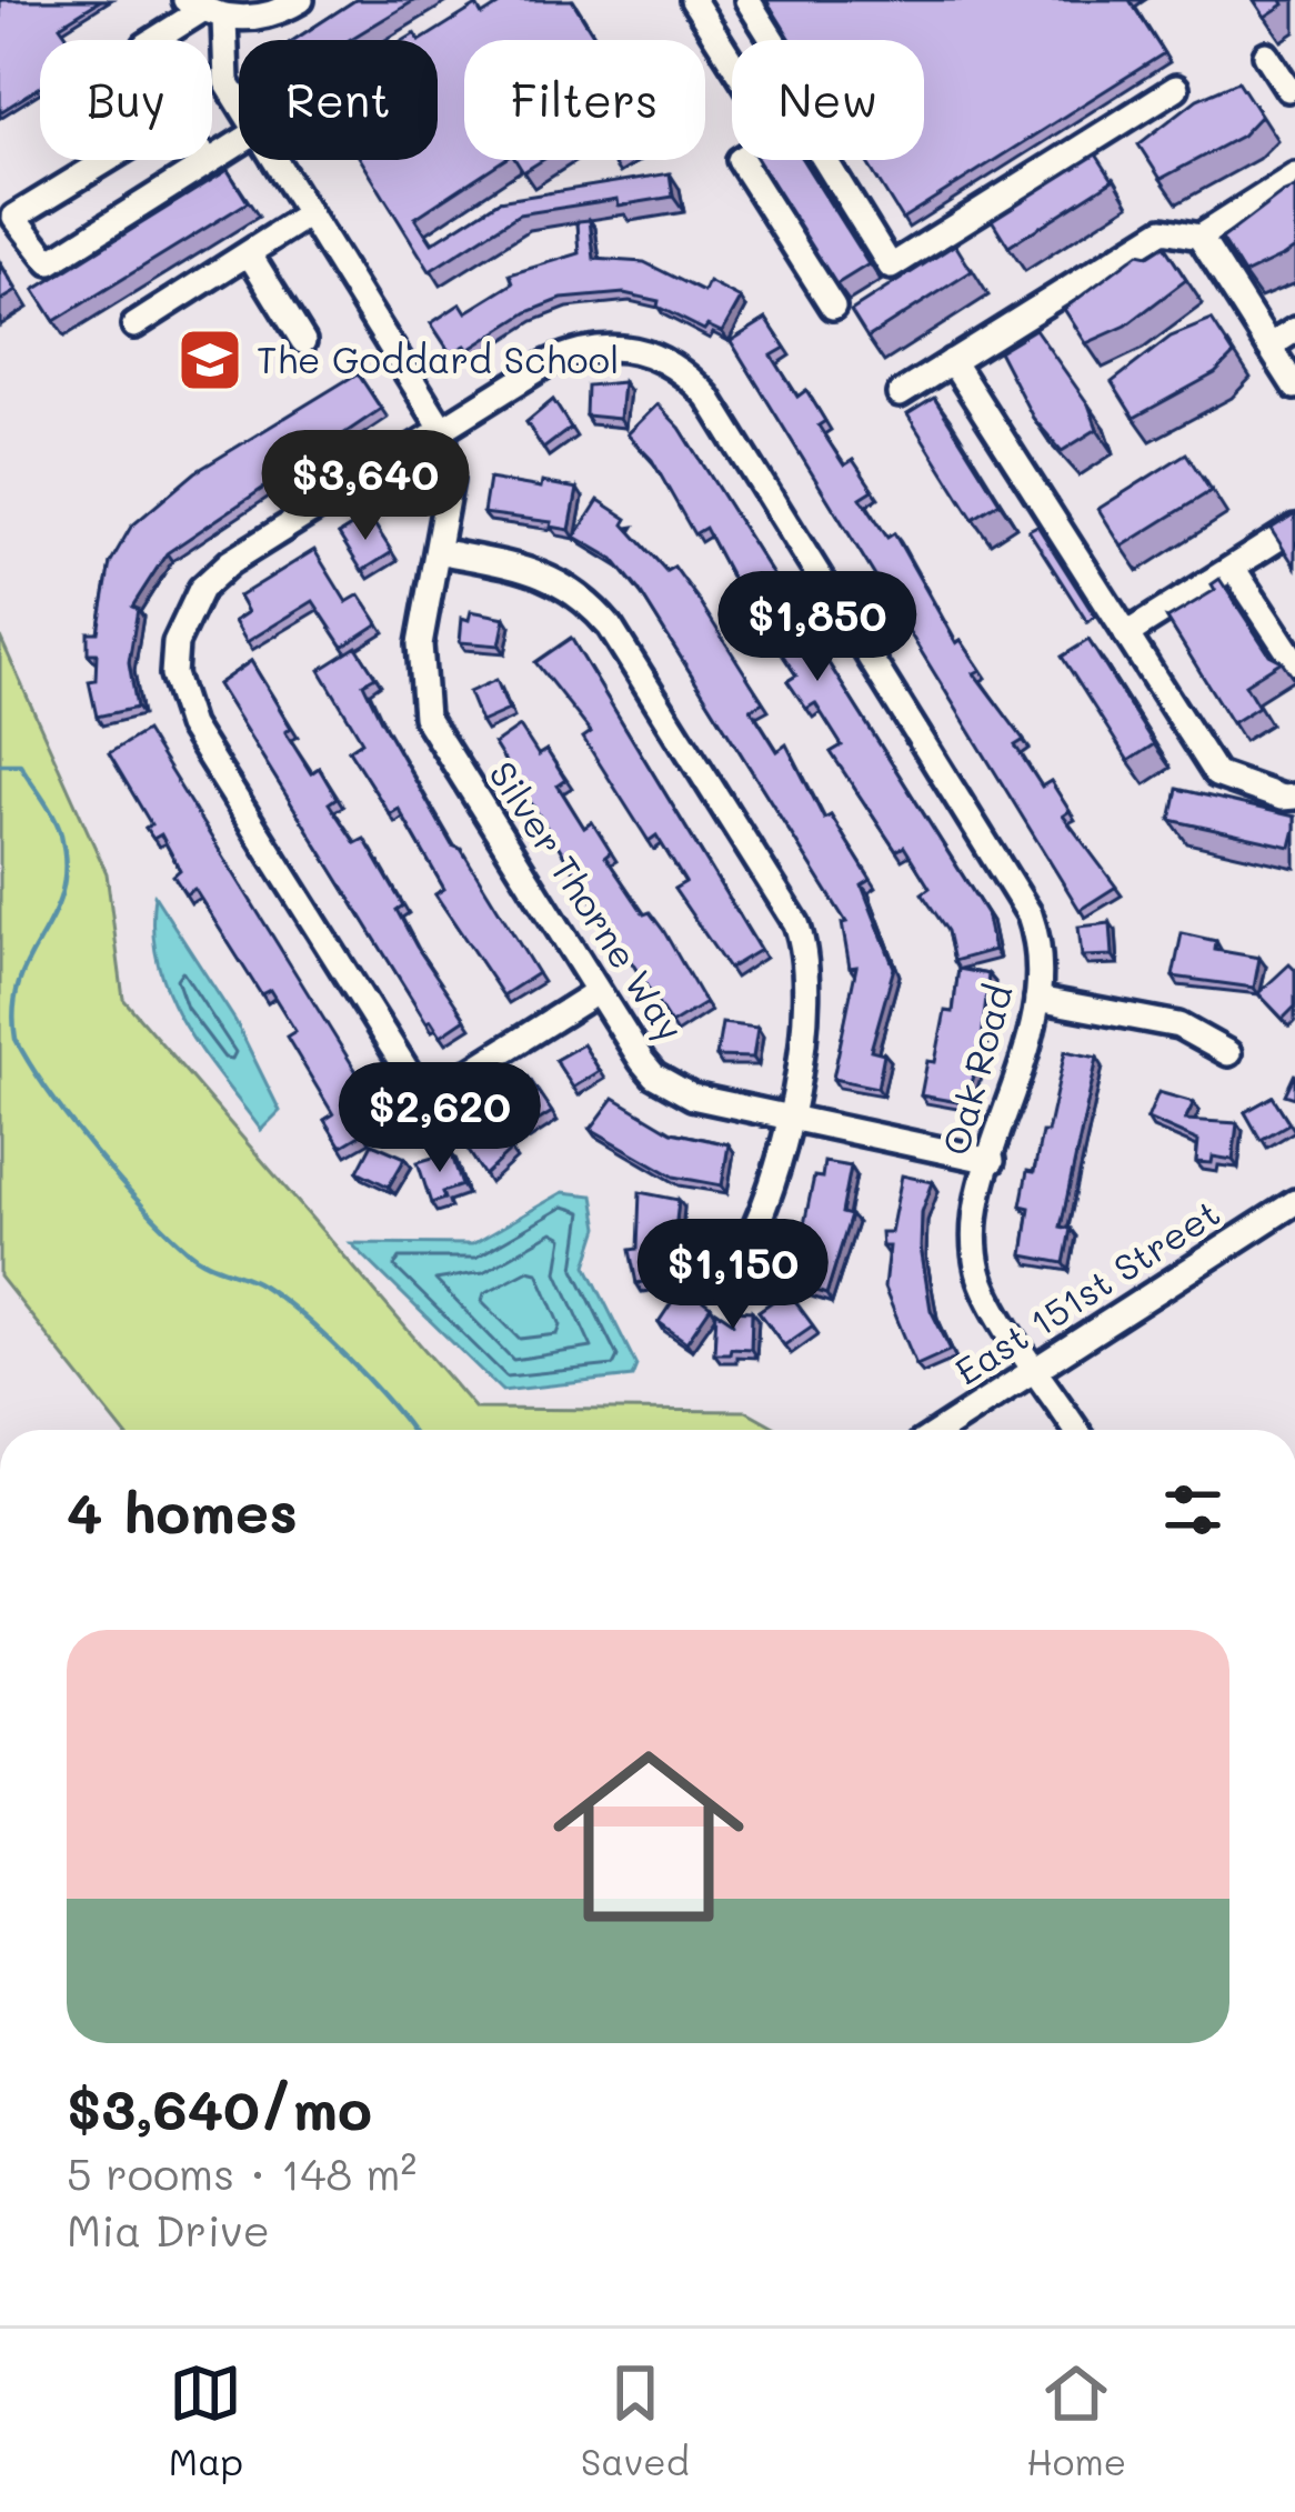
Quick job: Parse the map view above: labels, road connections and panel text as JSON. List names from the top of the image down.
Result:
{
  "streets": {
    "street": ["Silver Thorne Way", "Oak Road", "East 151st Street"]
  },
  "crossings": [
    ["Silver Thorne Way", "Oak Road"],
    ["Oak Road", "East 151st Street"]
  ],
  "places": {
    "school or university": ["The Goddard School"]
  },
  "page": {
    "chip": [
      "Buy",
      "Rent",
      "Filters",
      "New"
    ],
    "price": [
      "$3,640",
      "$1,850",
      "$2,620",
      "$1,150"
    ],
    "heading": "4 homes",
    "list": [
      {
        "name": "$3,640/mo",
        "note": "5 rooms · 148 m² · Mia Drive"
      }
    ],
    "tabs": ["Map", "Saved", "Home"]
  }
}
